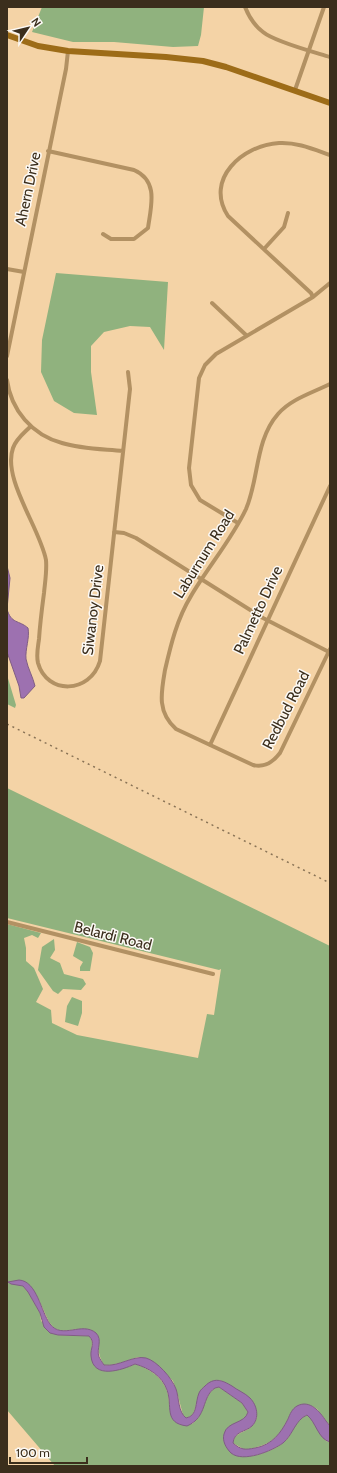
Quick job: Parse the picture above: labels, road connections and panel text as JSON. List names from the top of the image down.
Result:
{
  "streets": {
    "street": [
      "Ahern Drive",
      "Laburnum Road",
      "Siwanoy Drive",
      "Palmetto Drive",
      "Redbud Road",
      "Belardi Road"
    ]
  },
  "crossings": [
    ["Laburnum Road", "Palmetto Drive"],
    ["Laburnum Road", "Redbud Road"],
    ["Palmetto Drive", "Redbud Road"]
  ],
  "scale_bar": "100 m",
  "north": "top right"
}
